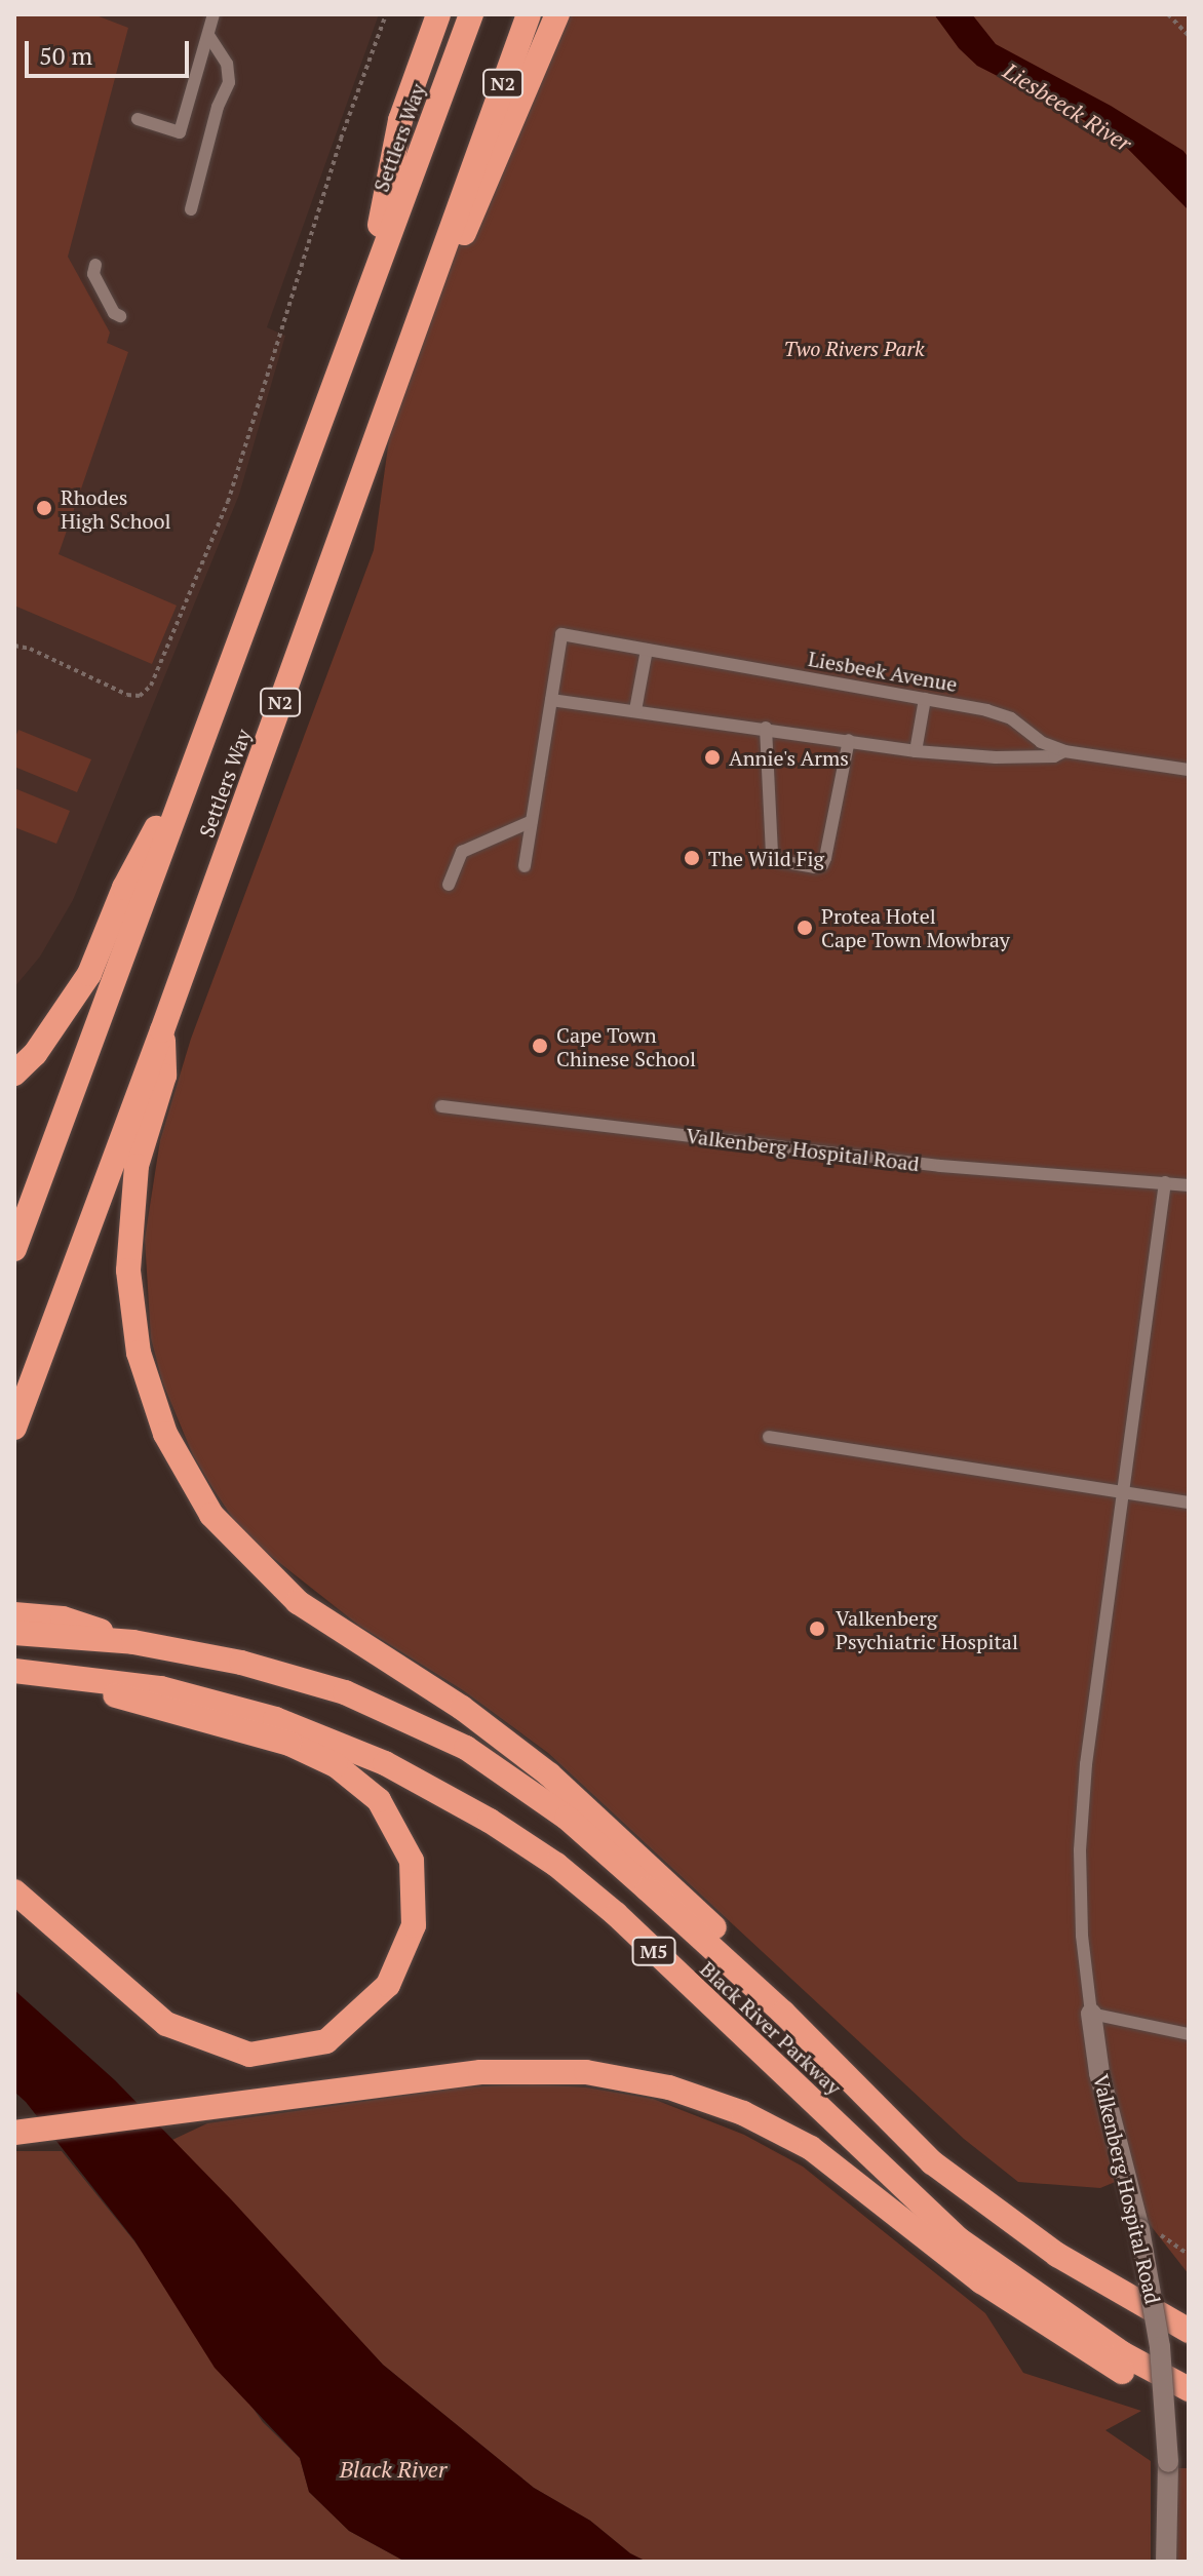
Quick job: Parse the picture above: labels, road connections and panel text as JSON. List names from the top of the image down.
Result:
{
  "streets": {
    "highway": [
      "N2",
      "Settlers Way",
      "M5",
      "Black River Parkway"
    ],
    "street": ["Valkenberg Hospital Road"],
    "lane": ["Liesbeek Avenue"]
  },
  "water": ["Liesbeeck River", "Black River"],
  "parks": ["Two Rivers Park"],
  "places": [
    "Rhodes High School",
    "Annie's Arms",
    "The Wild Fig",
    "Protea Hotel Cape Town Mowbray",
    "Cape Town Chinese School",
    "Valkenberg Psychiatric Hospital"
  ],
  "scale_bar": "50 m"
}
